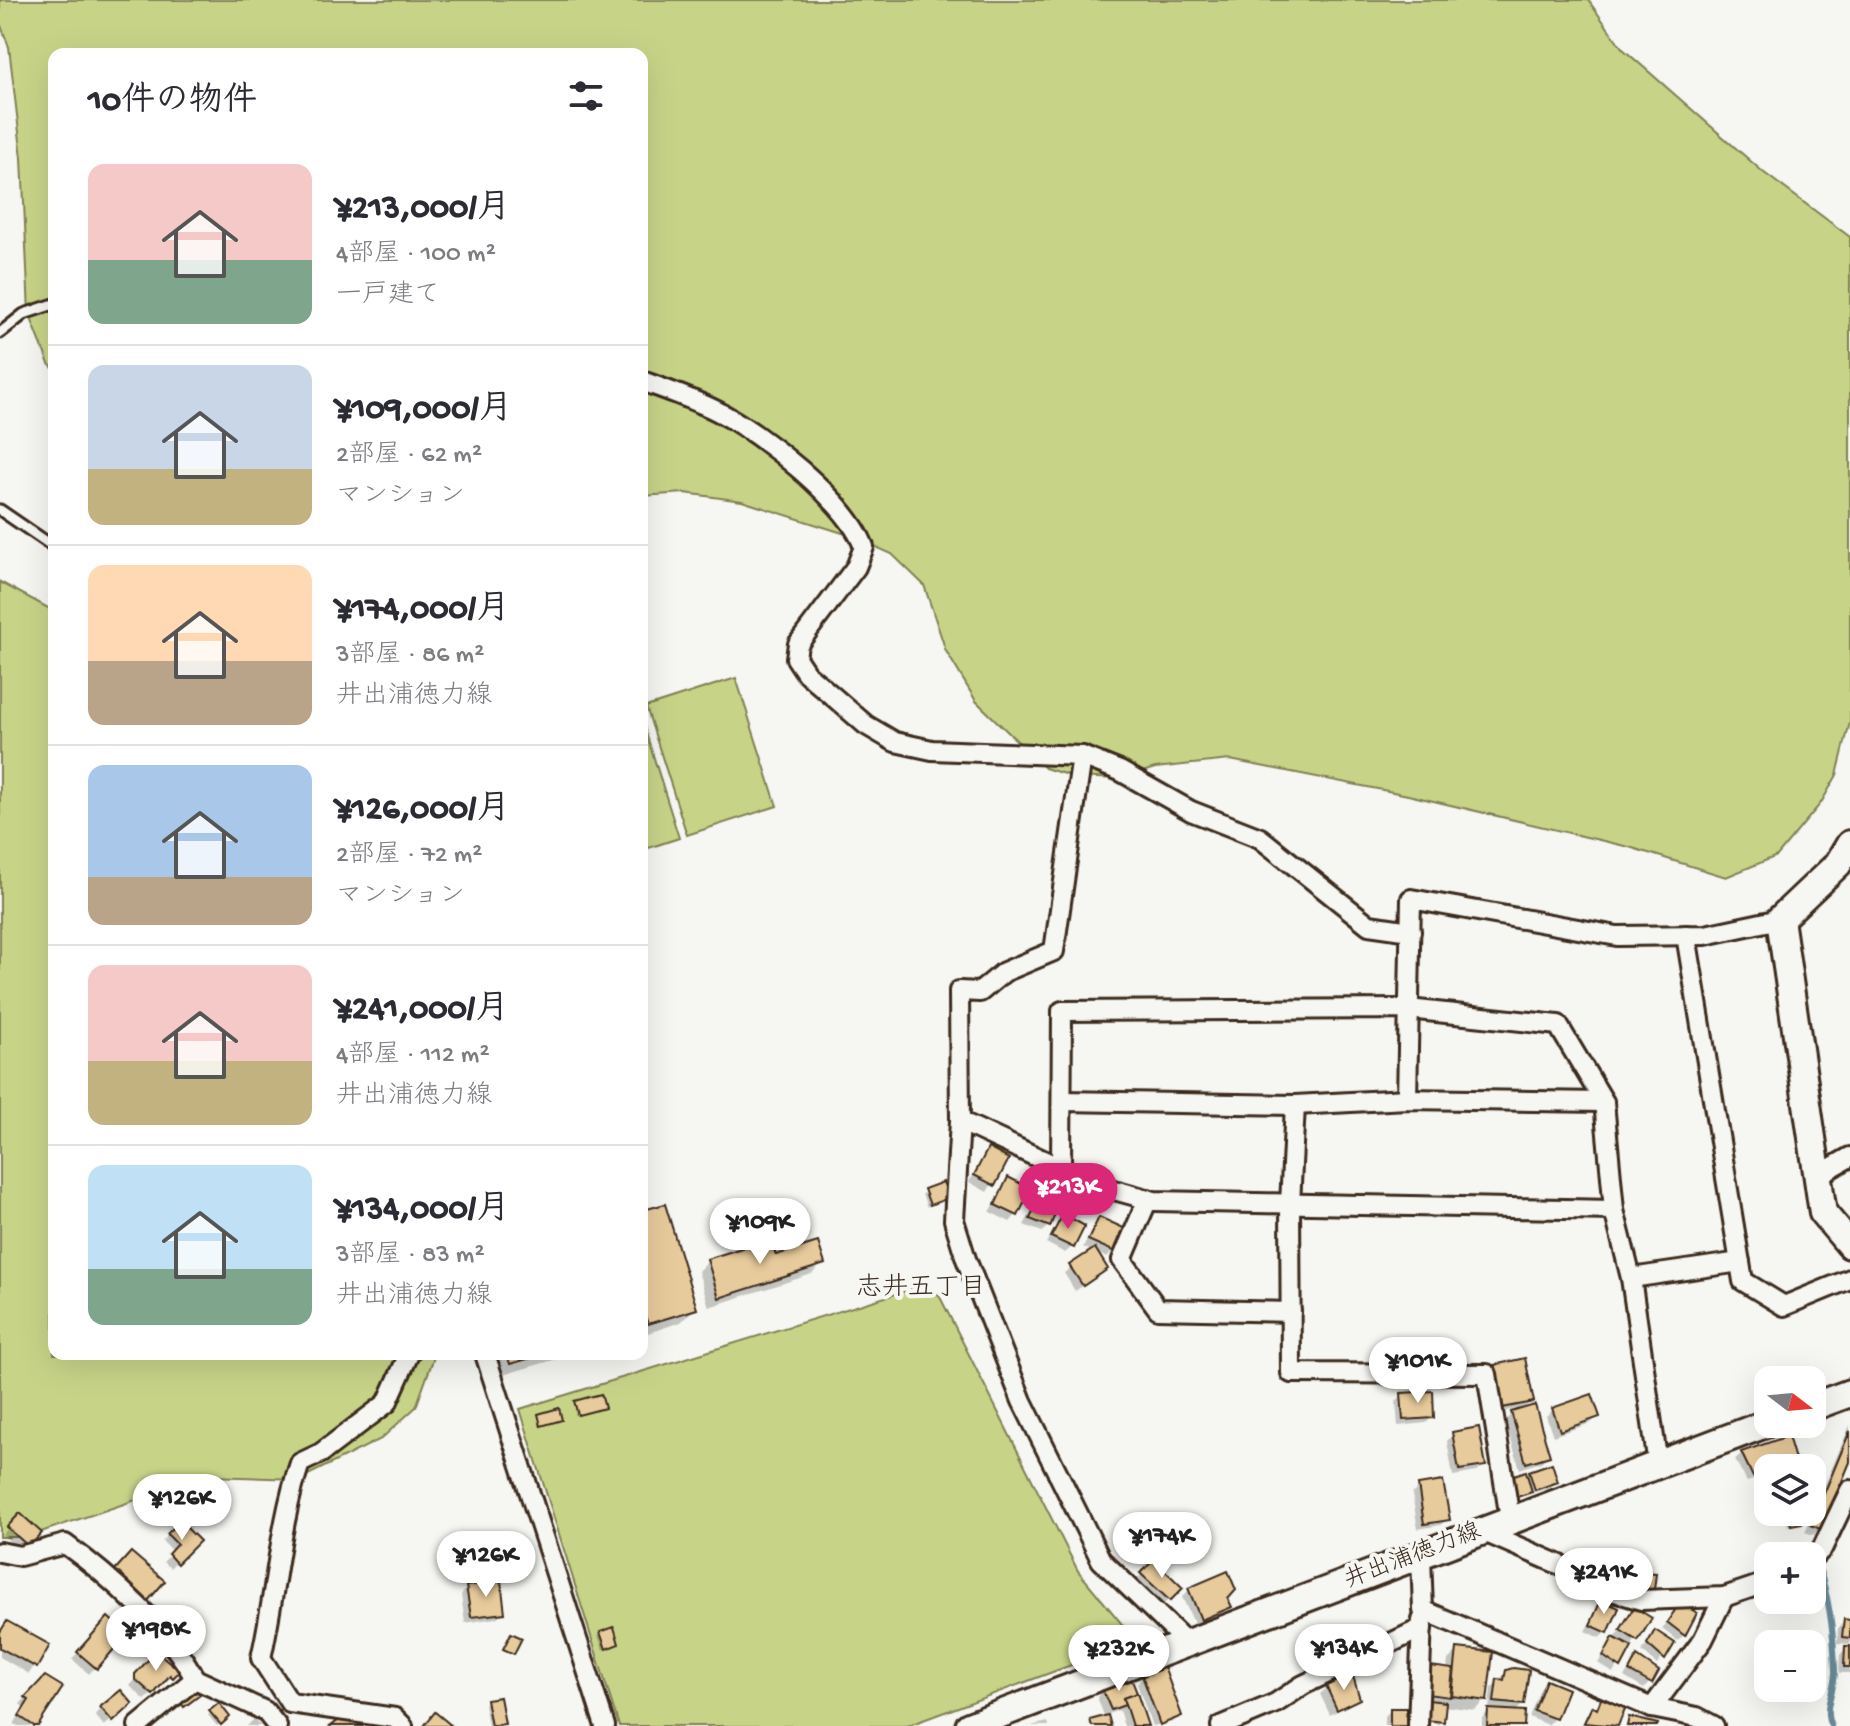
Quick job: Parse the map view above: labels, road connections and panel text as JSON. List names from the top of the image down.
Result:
{
  "streets": {
    "main road": ["井出浦徳力線"]
  },
  "districts": ["志井五丁目"],
  "north": "right",
  "page": {
    "heading": "10件の物件",
    "list": [
      {
        "name": "¥213,000/月",
        "note": "4部屋 · 100 m² · 一戸建て"
      },
      {
        "name": "¥109,000/月",
        "note": "2部屋 · 62 m² · マンション"
      },
      {
        "name": "¥174,000/月",
        "note": "3部屋 · 86 m² · 井出浦徳力線"
      },
      {
        "name": "¥126,000/月",
        "note": "2部屋 · 72 m² · マンション"
      },
      {
        "name": "¥241,000/月",
        "note": "4部屋 · 112 m² · 井出浦徳力線"
      },
      {
        "name": "¥134,000/月",
        "note": "3部屋 · 83 m² · 井出浦徳力線"
      }
    ],
    "price": [
      "¥213K",
      "¥109K",
      "¥101K",
      "¥126K",
      "¥174K",
      "¥126K",
      "¥241K",
      "¥198K",
      "¥134K",
      "¥232K"
    ],
    "map_buttons": ["+", "−"]
  }
}
